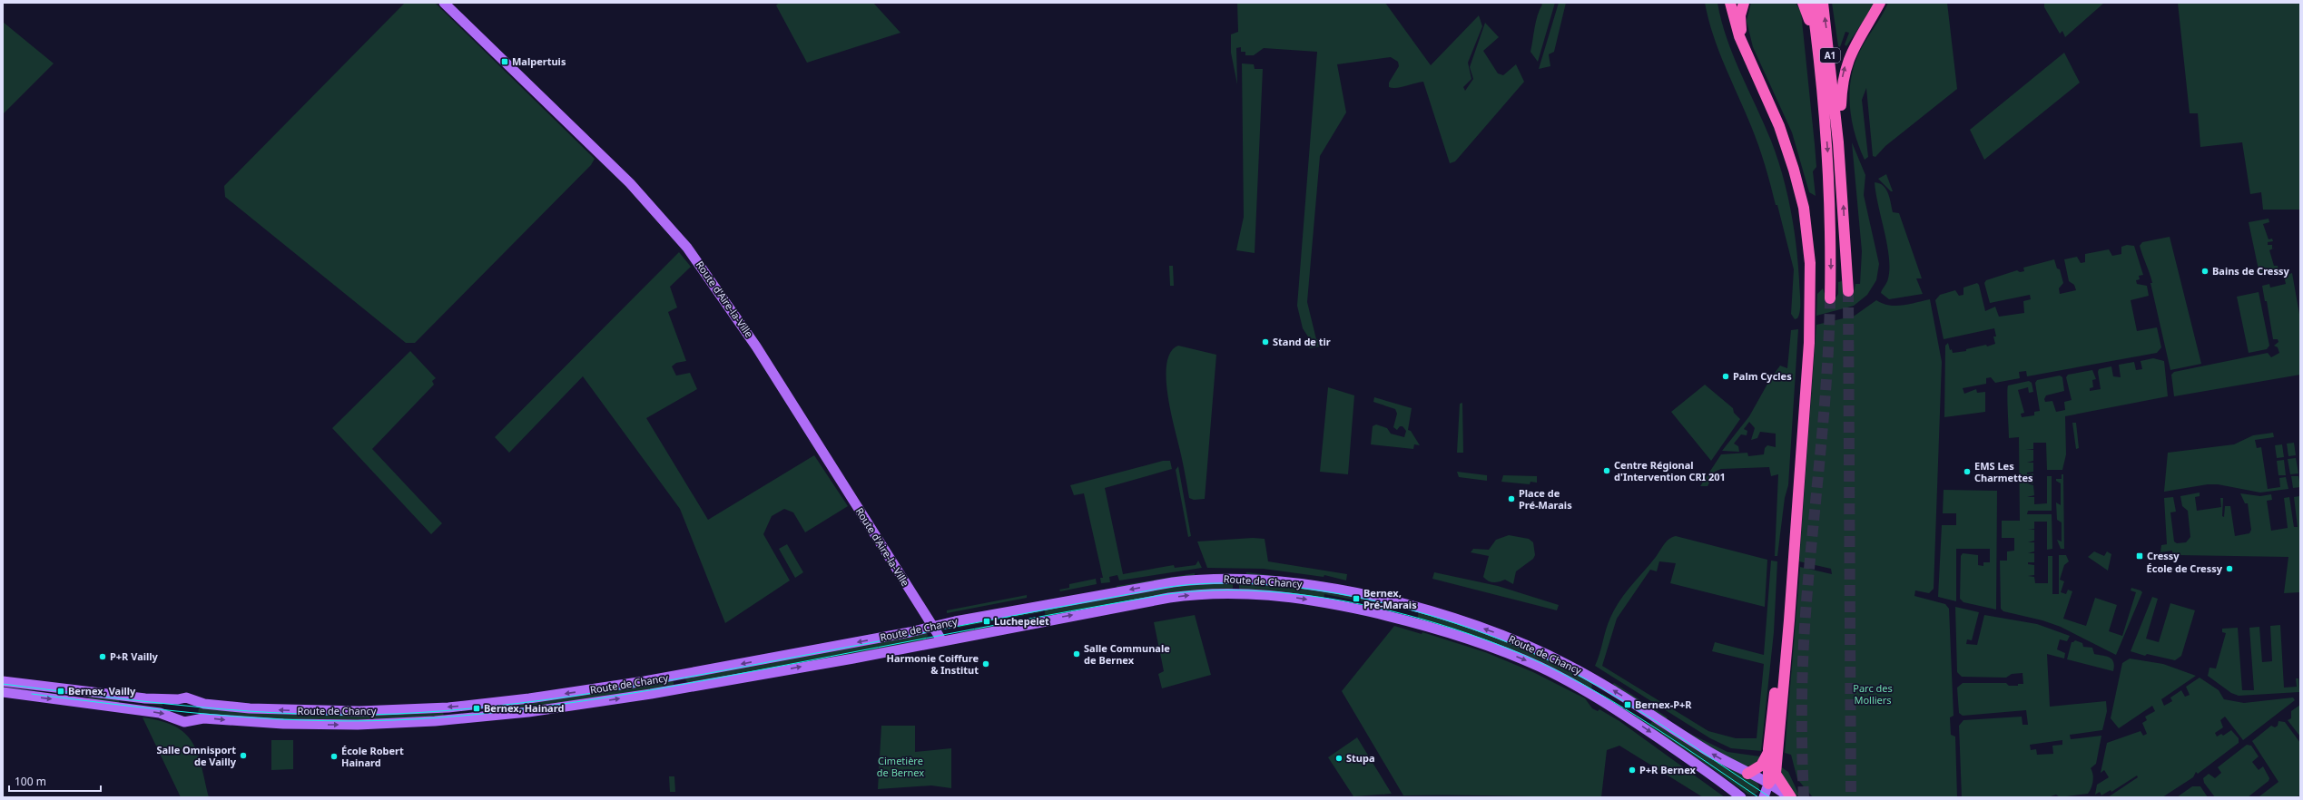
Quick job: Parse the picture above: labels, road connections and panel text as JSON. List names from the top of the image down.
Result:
{
  "streets": {
    "highway": ["A1"],
    "main road": ["Route d'Aire-la-Ville", "Route de Chancy"]
  },
  "crossings": [
    ["Route d'Aire-la-Ville", "Route de Chancy"]
  ],
  "parks": ["Parc des Molliers", "Cimetière de Bernex"],
  "places": {
    "transit": [
      "Malpertuis",
      "Cressy",
      "Bernex, Pré-Marais",
      "Luchepelet",
      "Bernex, Vailly",
      "Bernex-P+R",
      "Bernex, Hainard"
    ],
    "other": [
      "Bains de Cressy",
      "Stand de tir",
      "Palm Cycles",
      "Centre Régional d'Intervention CRI 201",
      "EMS Les Charmettes",
      "Place de Pré-Marais",
      "École de Cressy",
      "Salle Communale de Bernex",
      "P+R Vailly",
      "Harmonie Coiffure & Institut",
      "Salle Omnisport de Vailly",
      "École Robert Hainard",
      "Stupa",
      "P+R Bernex"
    ]
  },
  "scale_bar": "100 m"
}
